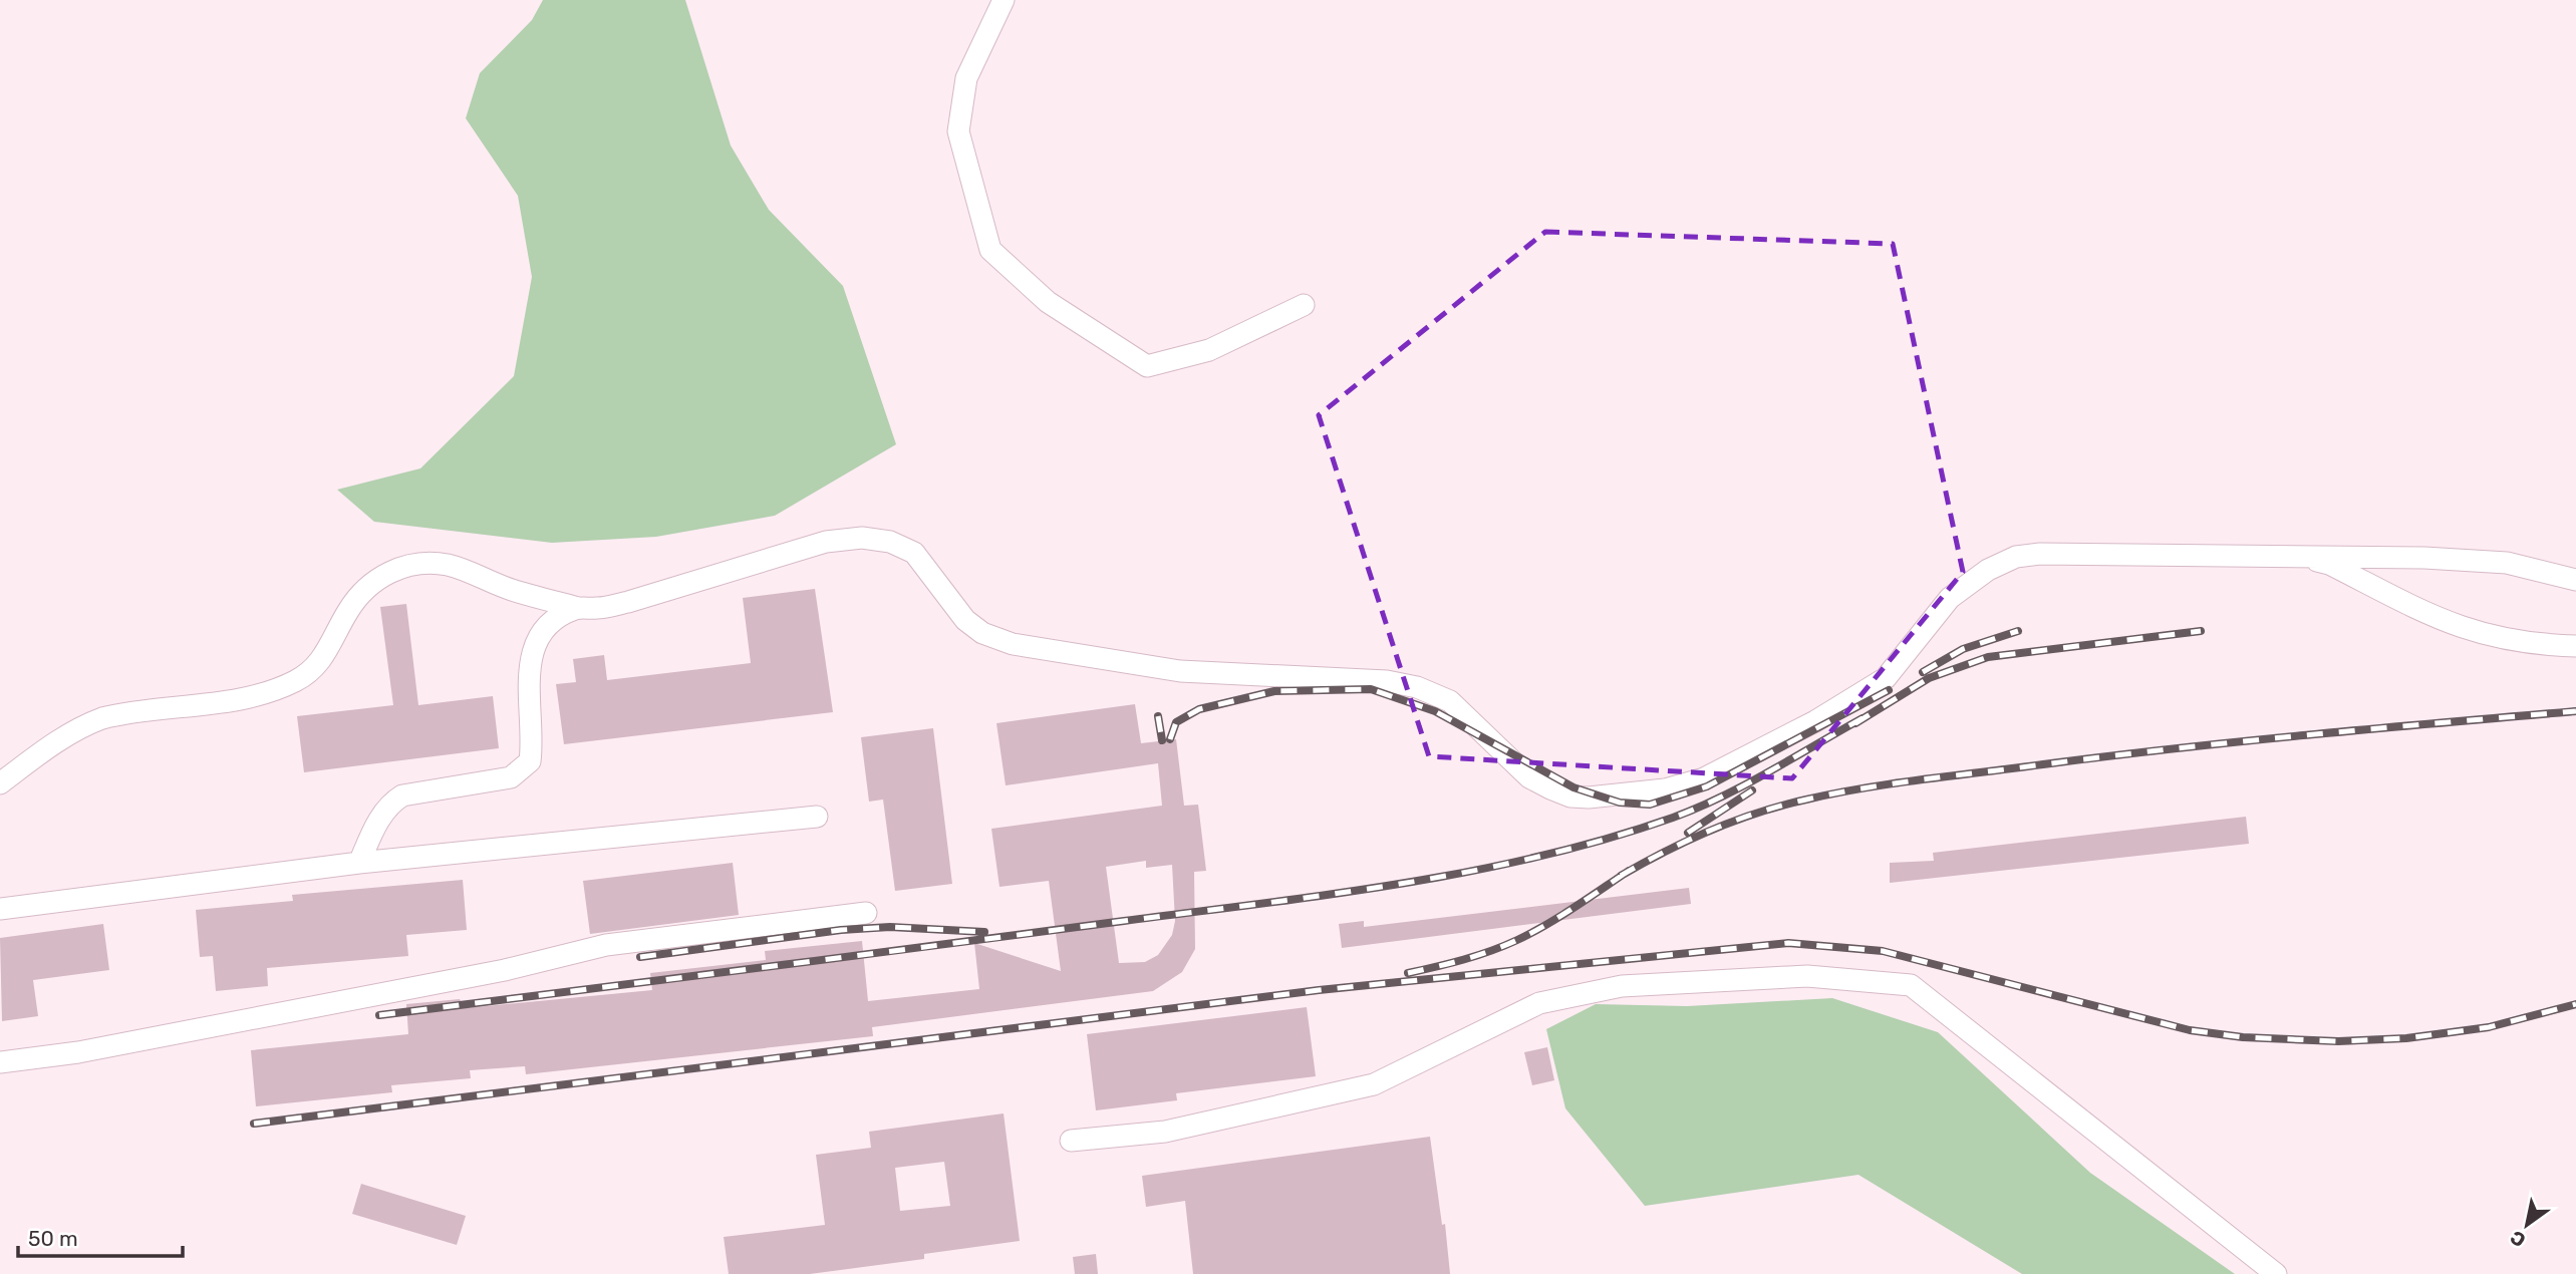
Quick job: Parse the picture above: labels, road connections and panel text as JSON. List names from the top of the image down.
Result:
{
  "scale_bar": "50 m",
  "north": "bottom left"
}
